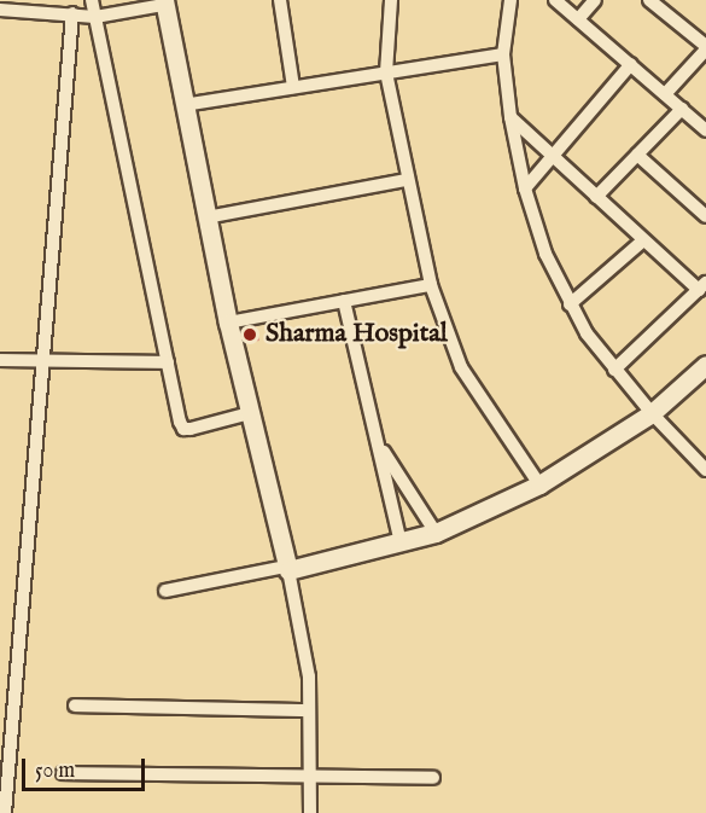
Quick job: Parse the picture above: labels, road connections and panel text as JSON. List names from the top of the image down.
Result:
{
  "places": ["Sharma Hospital"],
  "scale_bar": "50 m"
}
